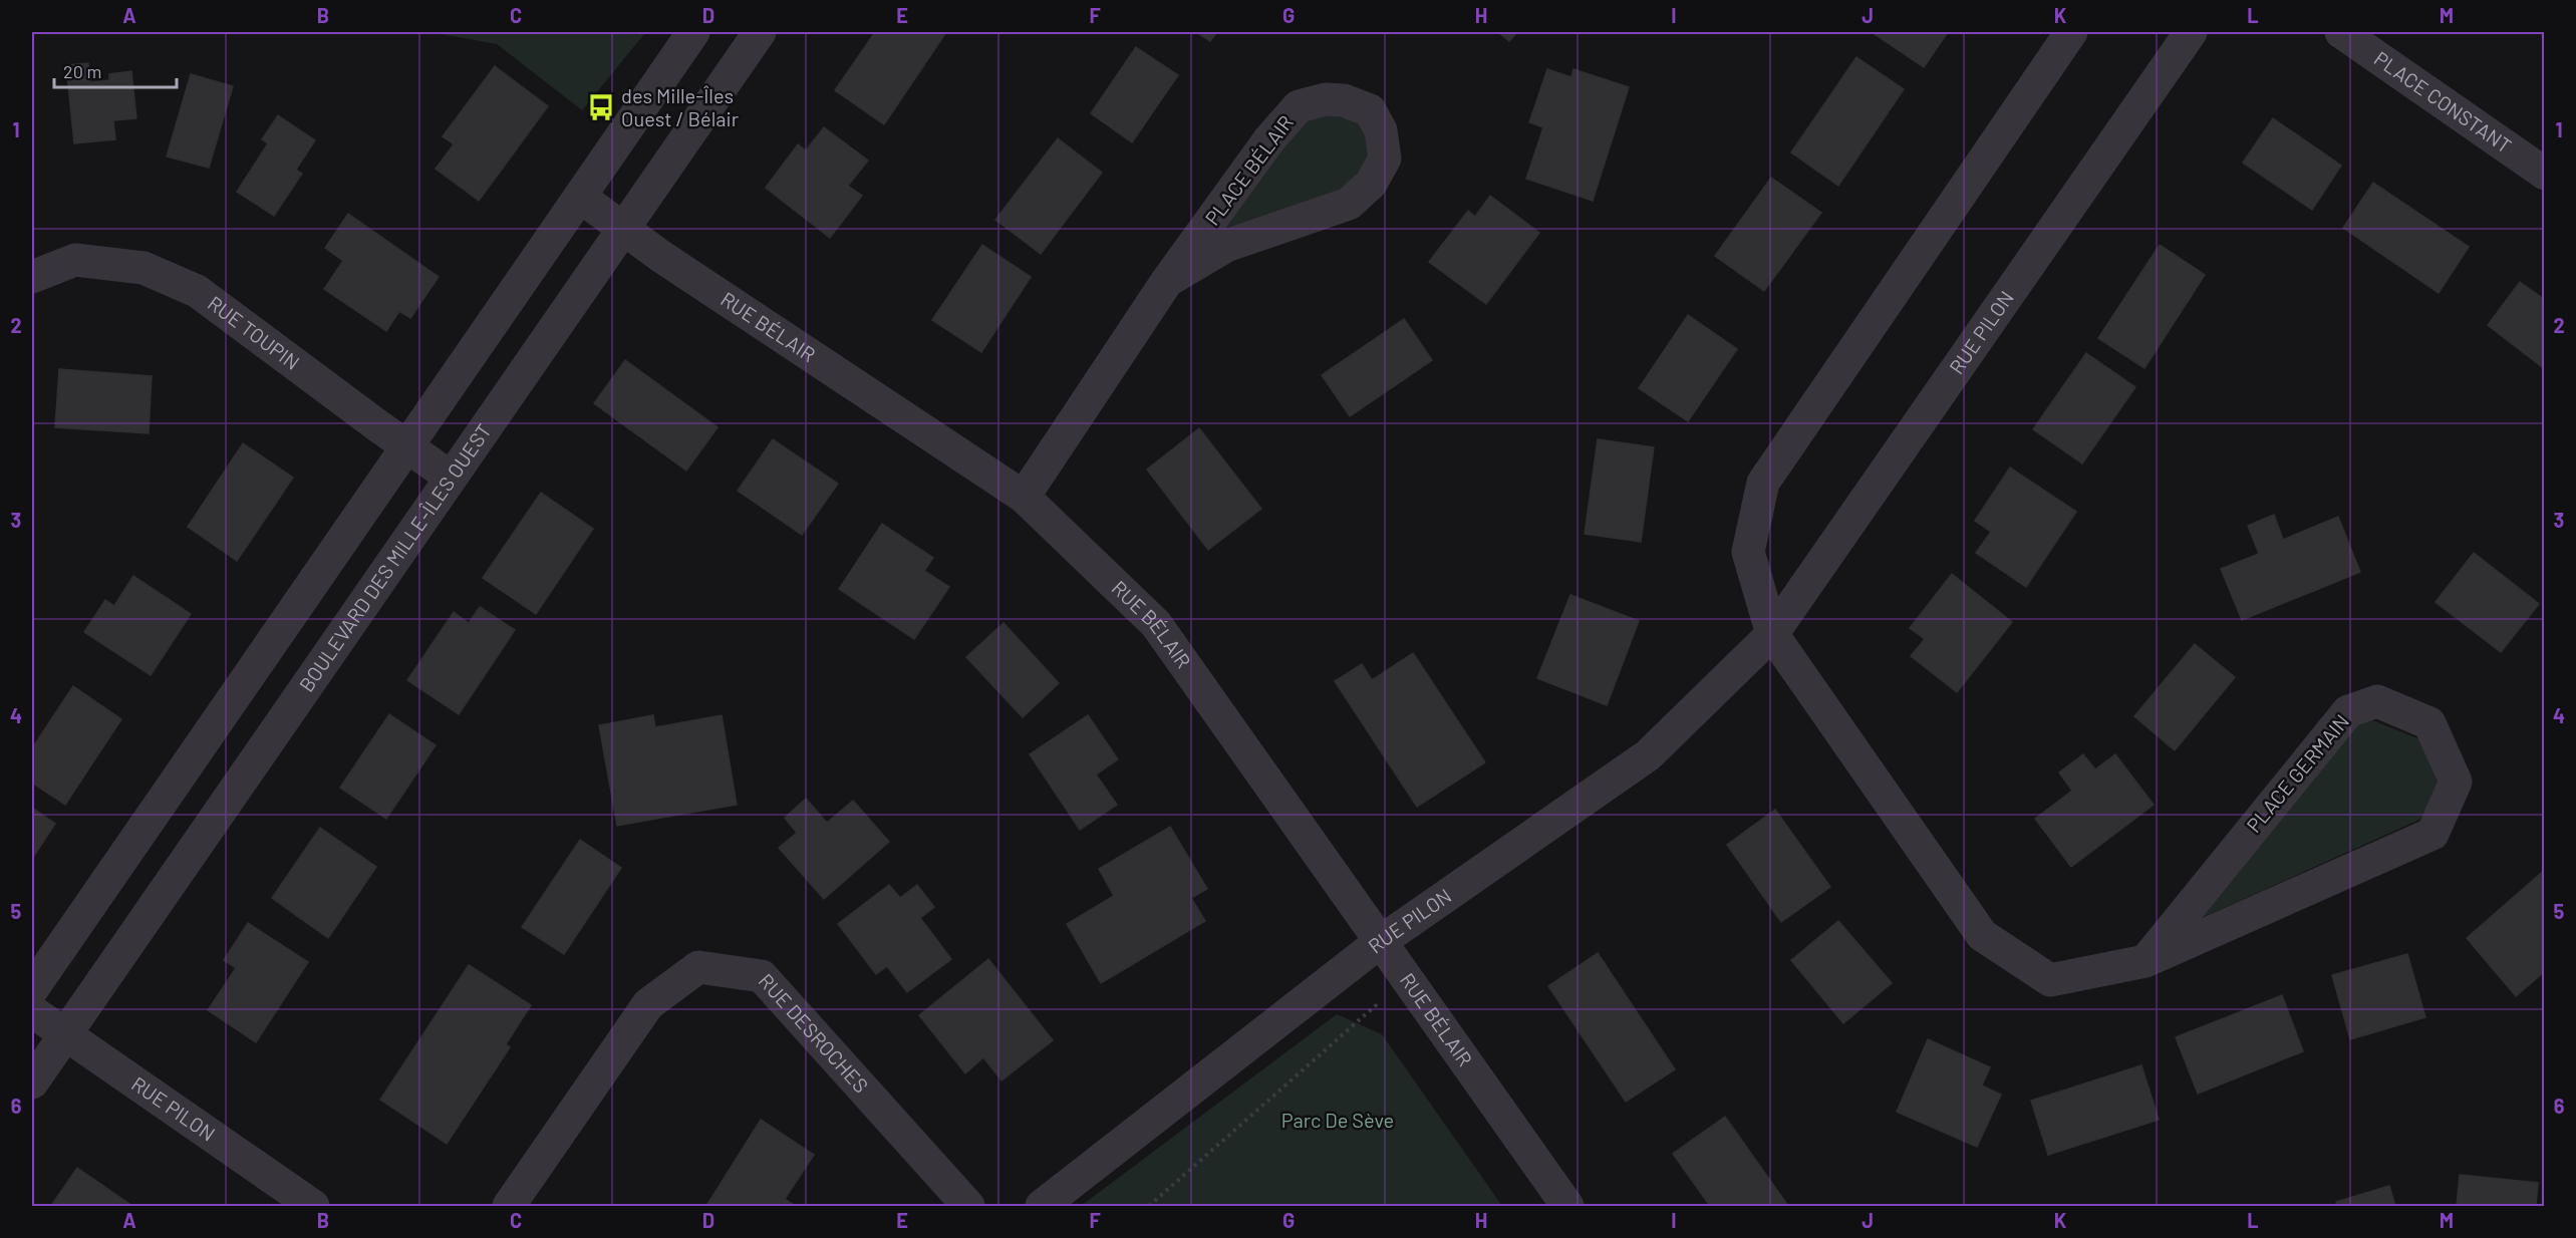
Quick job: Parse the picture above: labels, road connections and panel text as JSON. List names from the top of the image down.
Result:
{
  "streets": {
    "street": [
      "PLACE CONSTANT",
      "PLACE BÉLAIR",
      "RUE BÉLAIR",
      "RUE TOUPIN",
      "RUE PILON",
      "BOULEVARD DES MILLE-ÎLES OUEST",
      "PLACE GERMAIN",
      "RUE DESROCHES"
    ]
  },
  "crossings": [
    ["PLACE BÉLAIR", "RUE BÉLAIR"],
    ["RUE BÉLAIR", "RUE PILON"],
    ["RUE BÉLAIR", "BOULEVARD DES MILLE-ÎLES OUEST"],
    ["RUE TOUPIN", "BOULEVARD DES MILLE-ÎLES OUEST"],
    ["RUE PILON", "BOULEVARD DES MILLE-ÎLES OUEST"],
    ["RUE PILON", "PLACE GERMAIN"]
  ],
  "parks": ["Parc De Sève"],
  "places": {
    "bus stop": ["des Mille-Îles Ouest / Bélair"]
  },
  "scale_bar": "20 m",
  "grid": {
    "columns": [
      "A",
      "B",
      "C",
      "D",
      "E",
      "F",
      "G",
      "H",
      "I",
      "J",
      "K",
      "L",
      "M"
    ],
    "rows": [
      "1",
      "2",
      "3",
      "4",
      "5",
      "6"
    ]
  }
}
